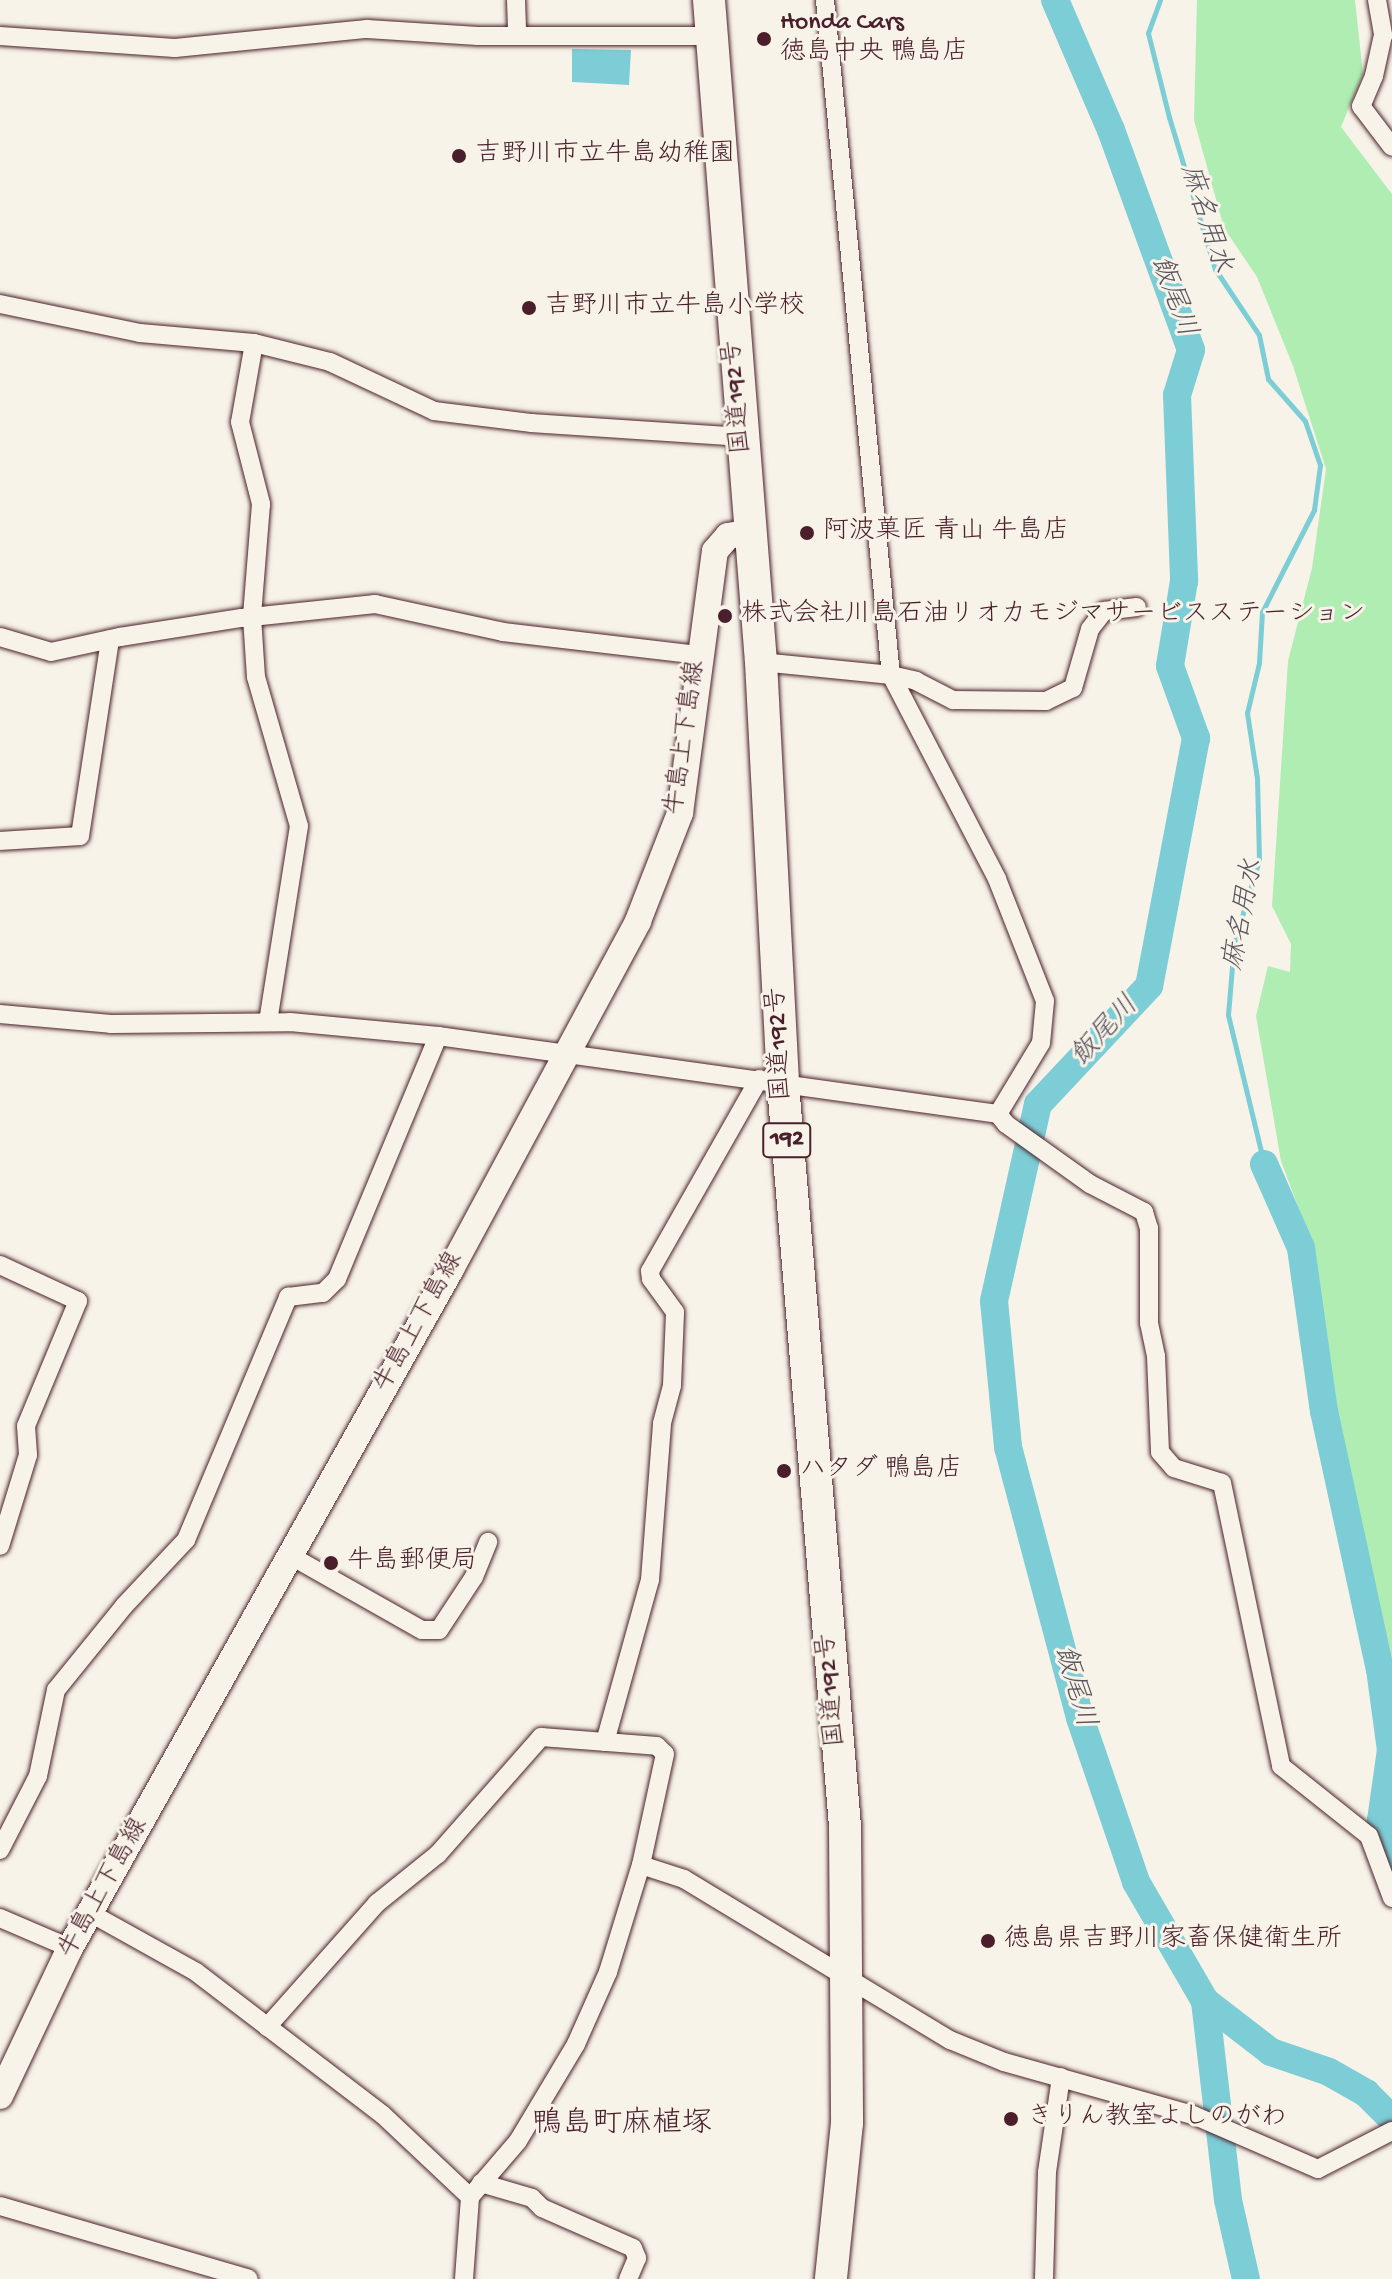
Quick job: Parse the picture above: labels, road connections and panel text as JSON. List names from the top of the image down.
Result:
{
  "streets": {
    "highway": ["国道192号", "192"],
    "main road": ["牛島上下島線"]
  },
  "crossings": [
    ["国道192号", "牛島上下島線"]
  ],
  "districts": ["鴨島町麻植塚"],
  "water": ["麻名用水", "飯尾川"],
  "places": [
    "Honda Cars 徳島中央 鴨島店",
    "吉野川市立牛島幼稚園",
    "吉野川市立牛島小学校",
    "阿波菓匠 青山 牛島店",
    "株式会社川島石油リオカモジマサービスステーション",
    "ハタダ 鴨島店",
    "牛島郵便局",
    "徳島県吉野川家畜保健衛生所",
    "きりん教室よしのがわ"
  ]
}
